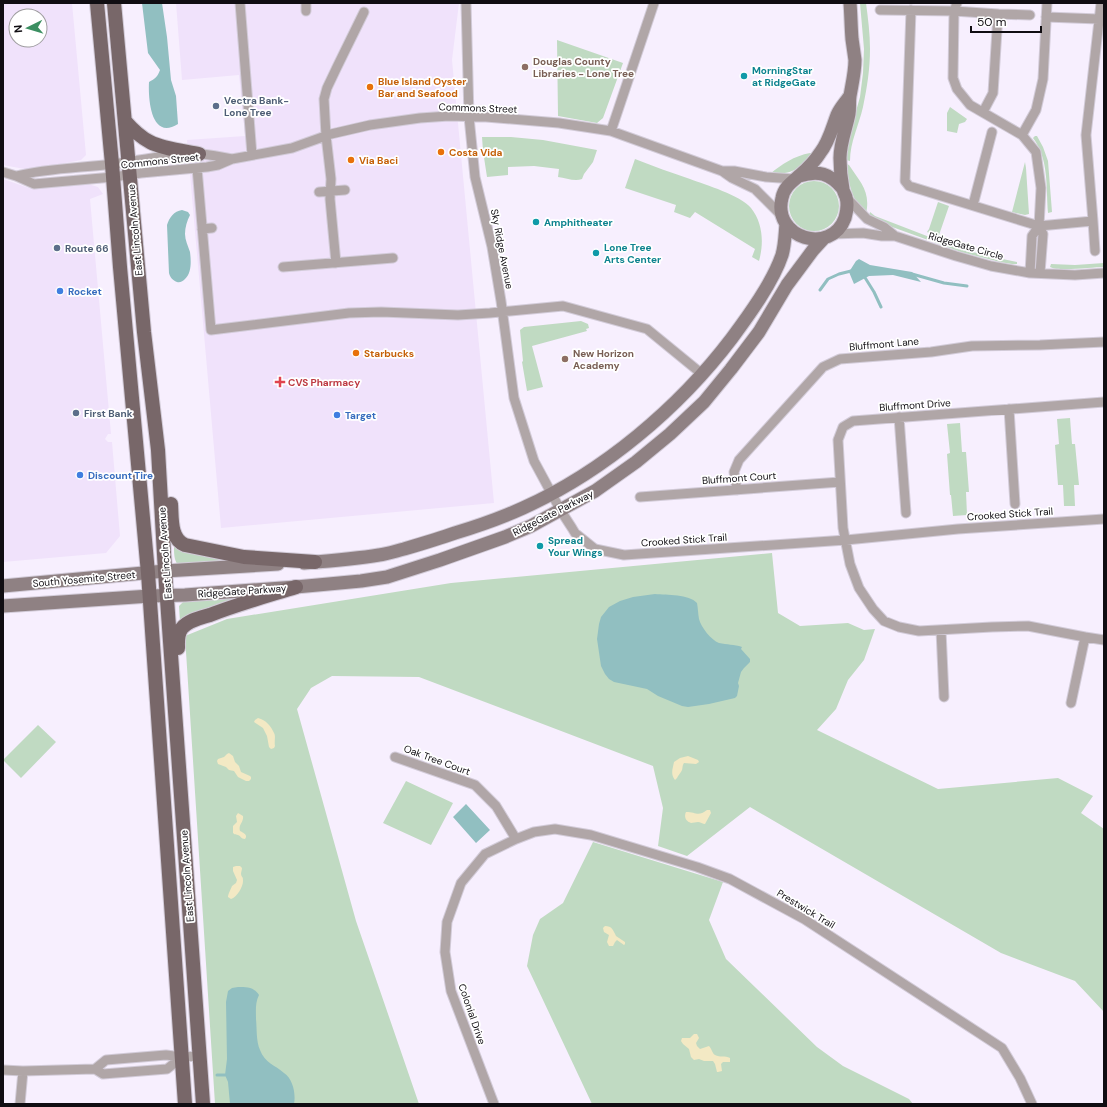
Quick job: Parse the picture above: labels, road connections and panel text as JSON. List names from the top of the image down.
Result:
{
  "streets": {
    "main road": ["East Lincoln Avenue", "RidgeGate Parkway", "South Yosemite Street"],
    "street": [
      "Commons Street",
      "RidgeGate Circle",
      "Sky Ridge Avenue",
      "Bluffmont Lane",
      "Bluffmont Drive",
      "Bluffmont Court",
      "Crooked Stick Trail",
      "Oak Tree Court",
      "Prestwick Trail",
      "Colonial Drive"
    ]
  },
  "crossings": [
    ["Commons Street", "East Lincoln Avenue"],
    ["Commons Street", "RidgeGate Circle"],
    ["Commons Street", "Sky Ridge Avenue"],
    ["Commons Street", "RidgeGate Parkway"],
    ["East Lincoln Avenue", "RidgeGate Parkway"],
    ["East Lincoln Avenue", "South Yosemite Street"],
    ["RidgeGate Circle", "RidgeGate Parkway"],
    ["Sky Ridge Avenue", "RidgeGate Parkway"],
    ["Sky Ridge Avenue", "Crooked Stick Trail"],
    ["Bluffmont Lane", "Bluffmont Court"],
    ["Bluffmont Drive", "Bluffmont Court"],
    ["Bluffmont Drive", "Crooked Stick Trail"],
    ["RidgeGate Parkway", "Crooked Stick Trail"],
    ["RidgeGate Parkway", "South Yosemite Street"],
    ["Oak Tree Court", "Prestwick Trail"],
    ["Oak Tree Court", "Colonial Drive"],
    ["Prestwick Trail", "Colonial Drive"]
  ],
  "places": {
    "other": [
      "Douglas County Libraries - Lone Tree",
      "MorningStar at RidgeGate",
      "Blue Island Oyster Bar and Seafood",
      "Vectra Bank- Lone Tree",
      "Costa Vida",
      "Via Baci",
      "Amphitheater",
      "Route 66",
      "Lone Tree Arts Center",
      "Rocket",
      "Starbucks",
      "New Horizon Academy",
      "First Bank",
      "Target",
      "Discount Tire",
      "Spread Your Wings"
    ],
    "health": ["CVS Pharmacy"]
  },
  "scale_bar": "50 m",
  "north": "left"
}
